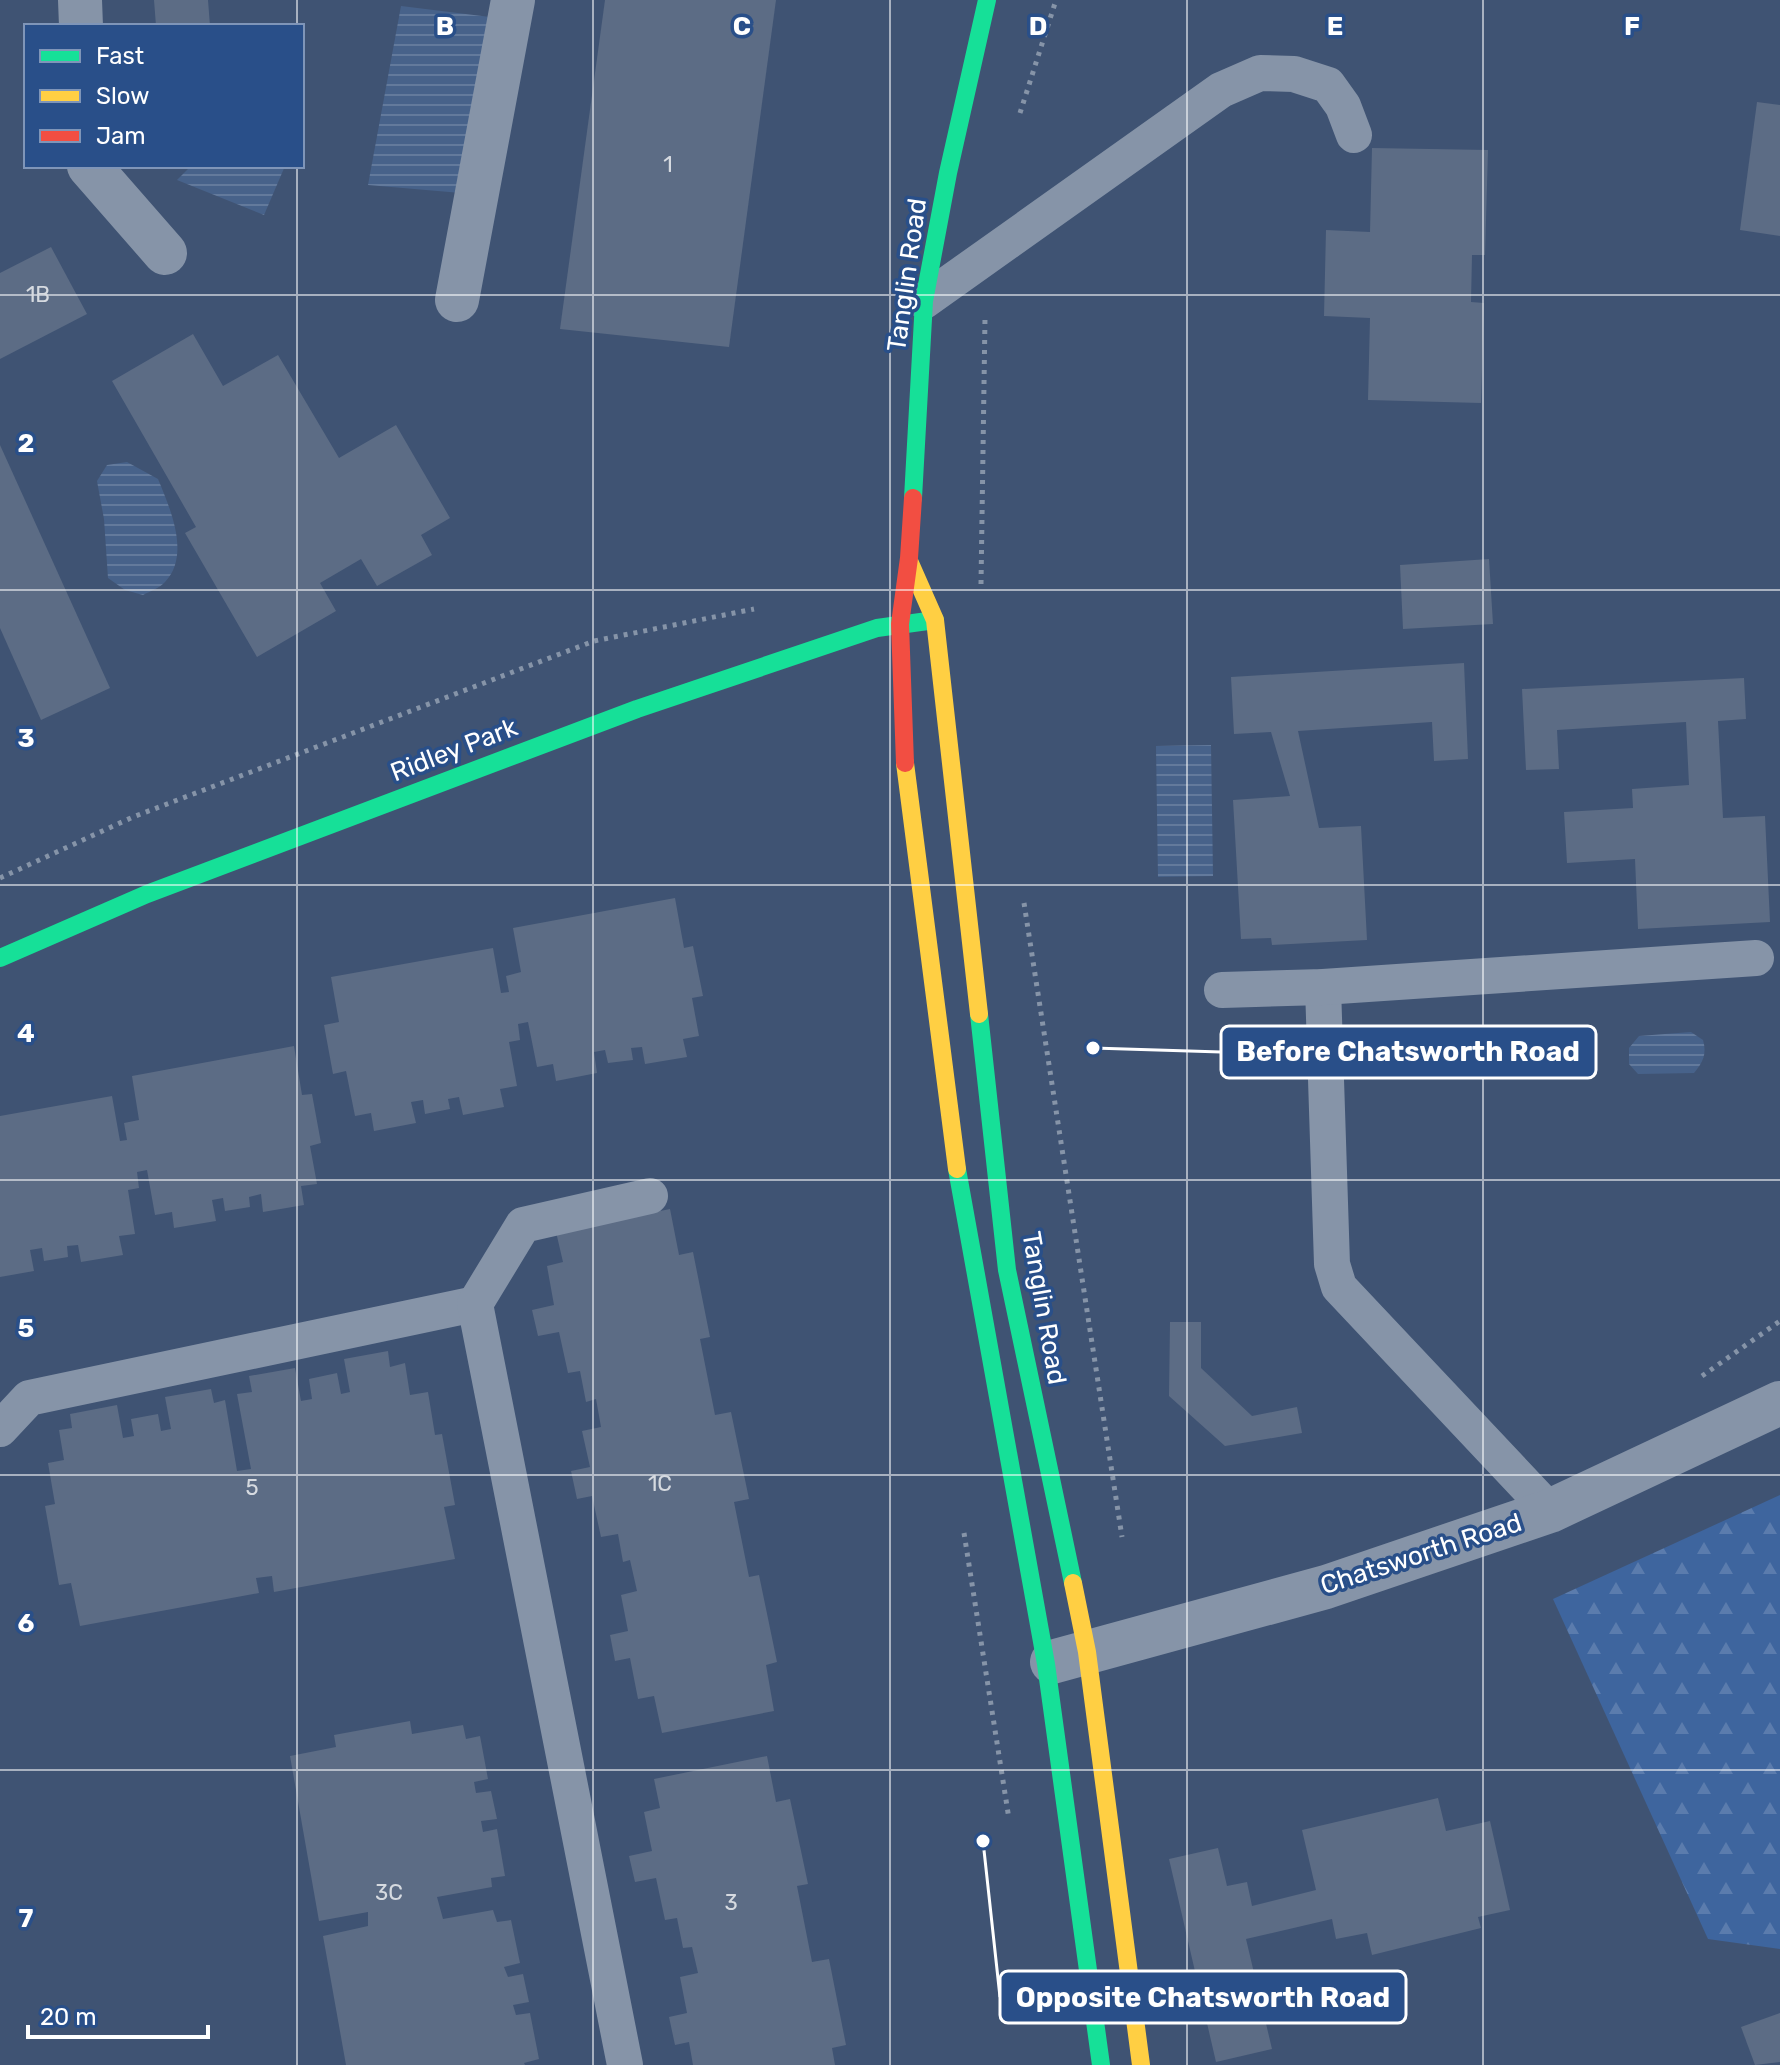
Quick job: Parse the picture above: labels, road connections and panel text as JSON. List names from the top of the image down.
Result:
{
  "streets": {
    "main road": ["Tanglin Road", "Ridley Park"],
    "street": ["Chatsworth Road"]
  },
  "crossings": [
    ["Tanglin Road", "Ridley Park"],
    ["Tanglin Road", "Chatsworth Road"]
  ],
  "places": ["Before Chatsworth Road", "Opposite Chatsworth Road"],
  "house_numbers": [
    "1",
    "1B",
    "1C",
    "5",
    "3C",
    "3"
  ],
  "legend": ["Fast", "Slow", "Jam"],
  "scale_bar": "20 m",
  "grid": {
    "columns": [
      "B",
      "C",
      "D",
      "E",
      "F"
    ],
    "rows": [
      "2",
      "3",
      "4",
      "5",
      "6",
      "7"
    ]
  }
}
